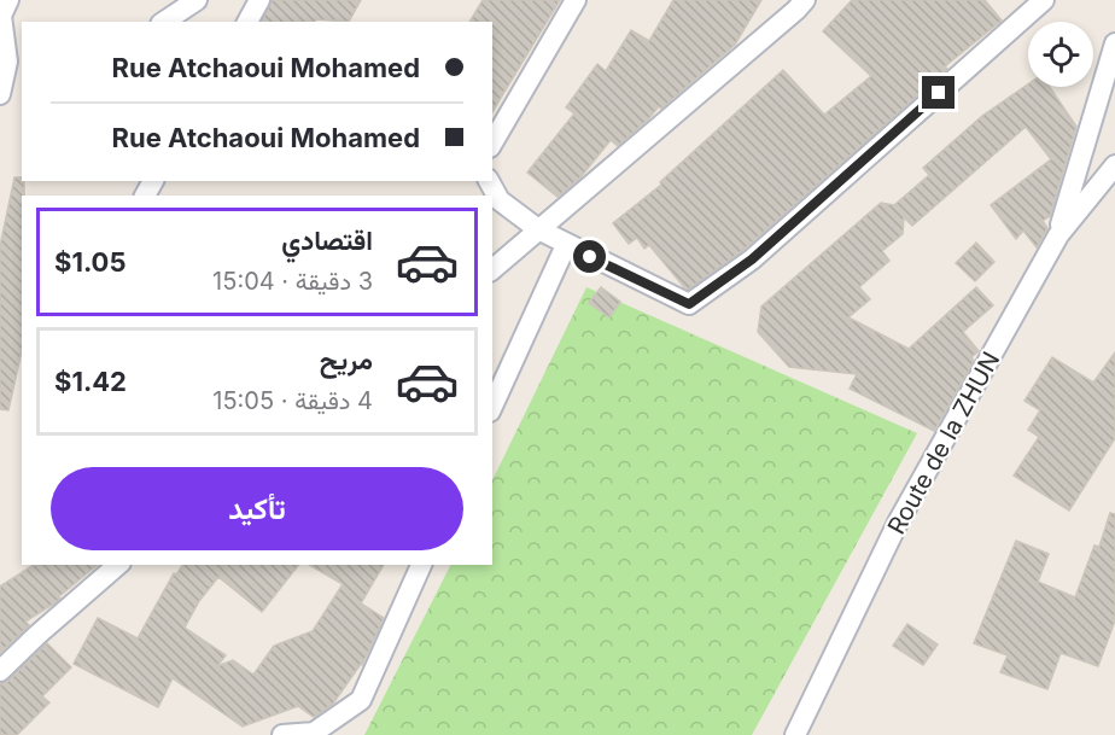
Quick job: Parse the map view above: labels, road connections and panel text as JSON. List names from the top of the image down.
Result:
{
  "streets": {
    "street": ["Route de la ZHUN"]
  },
  "page": {
    "banner": ["Rue Atchaoui Mohamed", "Rue Atchaoui Mohamed"],
    "list": [
      {
        "name": "اقتصادي",
        "note": "3 دقيقة · 15:04",
        "value": "$1.05"
      },
      {
        "name": "مريح",
        "note": "4 دقيقة · 15:05",
        "value": "$1.42"
      }
    ],
    "buttons": "تأكيد"
  }
}
